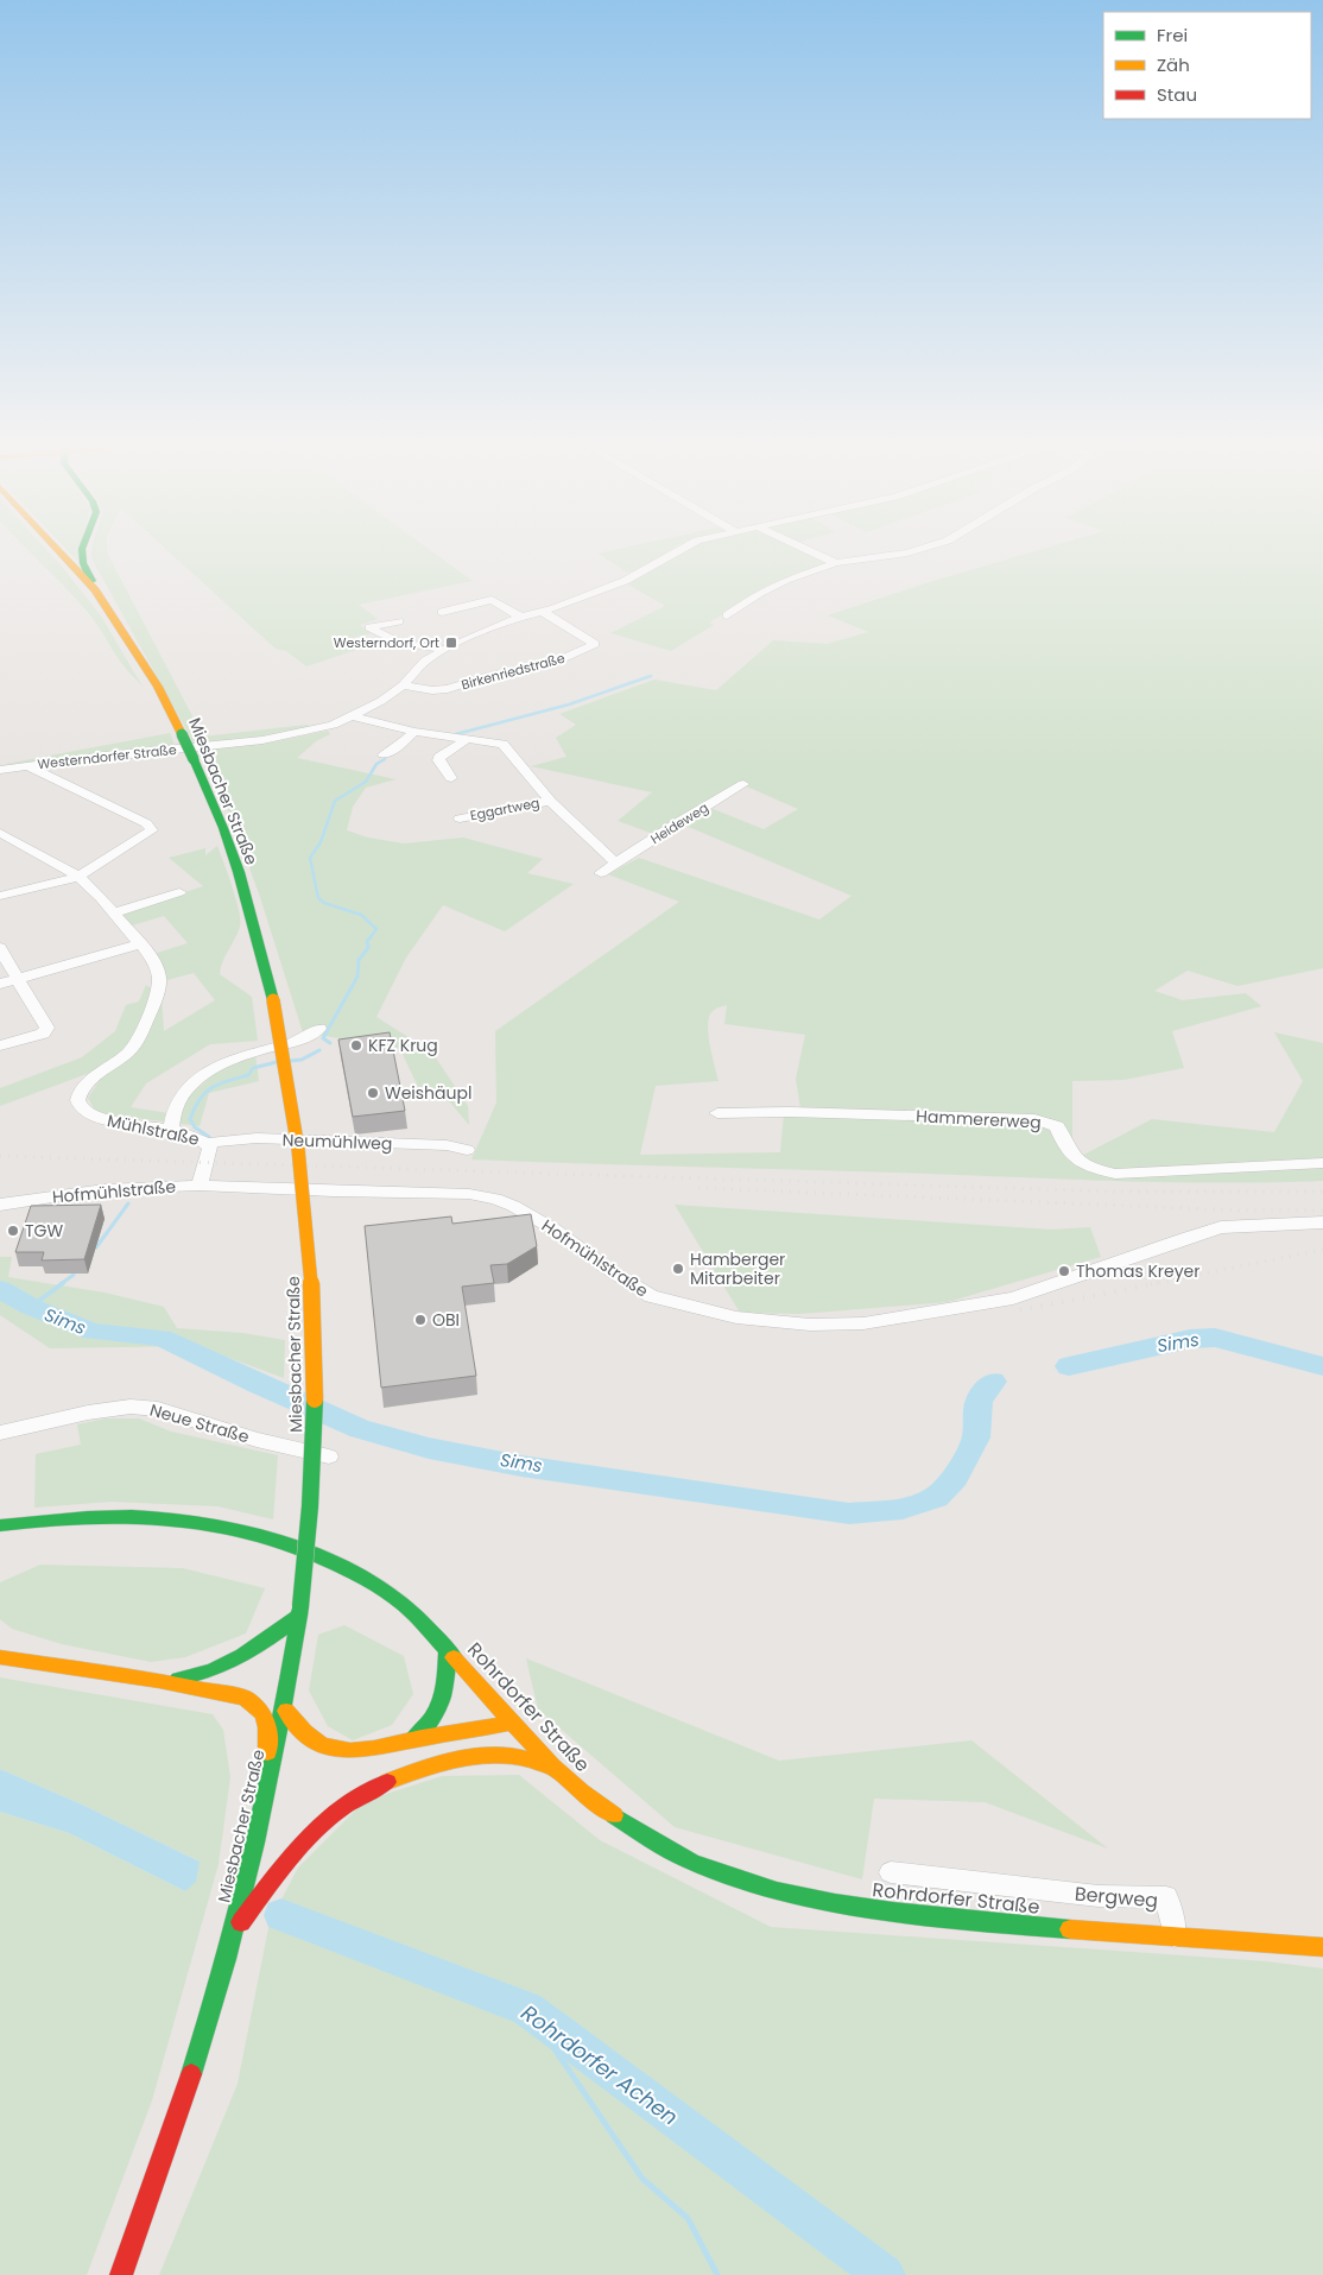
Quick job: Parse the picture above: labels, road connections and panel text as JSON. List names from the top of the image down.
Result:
{
  "streets": {
    "main road": ["Miesbacher Straße", "Rohrdorfer Straße"],
    "street": [
      "Birkenriedstraße",
      "Westerndorfer Straße",
      "Eggartweg",
      "Heideweg",
      "Hammererweg",
      "Mühlstraße",
      "Neumühlweg",
      "Hofmühlstraße",
      "Neue Straße",
      "Bergweg"
    ]
  },
  "crossings": [
    ["Birkenriedstraße", "Westerndorfer Straße"],
    ["Mühlstraße", "Neumühlweg"],
    ["Mühlstraße", "Hofmühlstraße"],
    ["Rohrdorfer Straße", "Bergweg"]
  ],
  "water": ["Sims", "Rohrdorfer Achen"],
  "places": {
    "transit": ["Westerndorf, Ort"],
    "other": [
      "KFZ Krug",
      "Weishäupl",
      "TGW",
      "Hamberger Mitarbeiter",
      "Thomas Kreyer",
      "OBI"
    ]
  },
  "legend": ["Frei", "Zäh", "Stau"]
}
